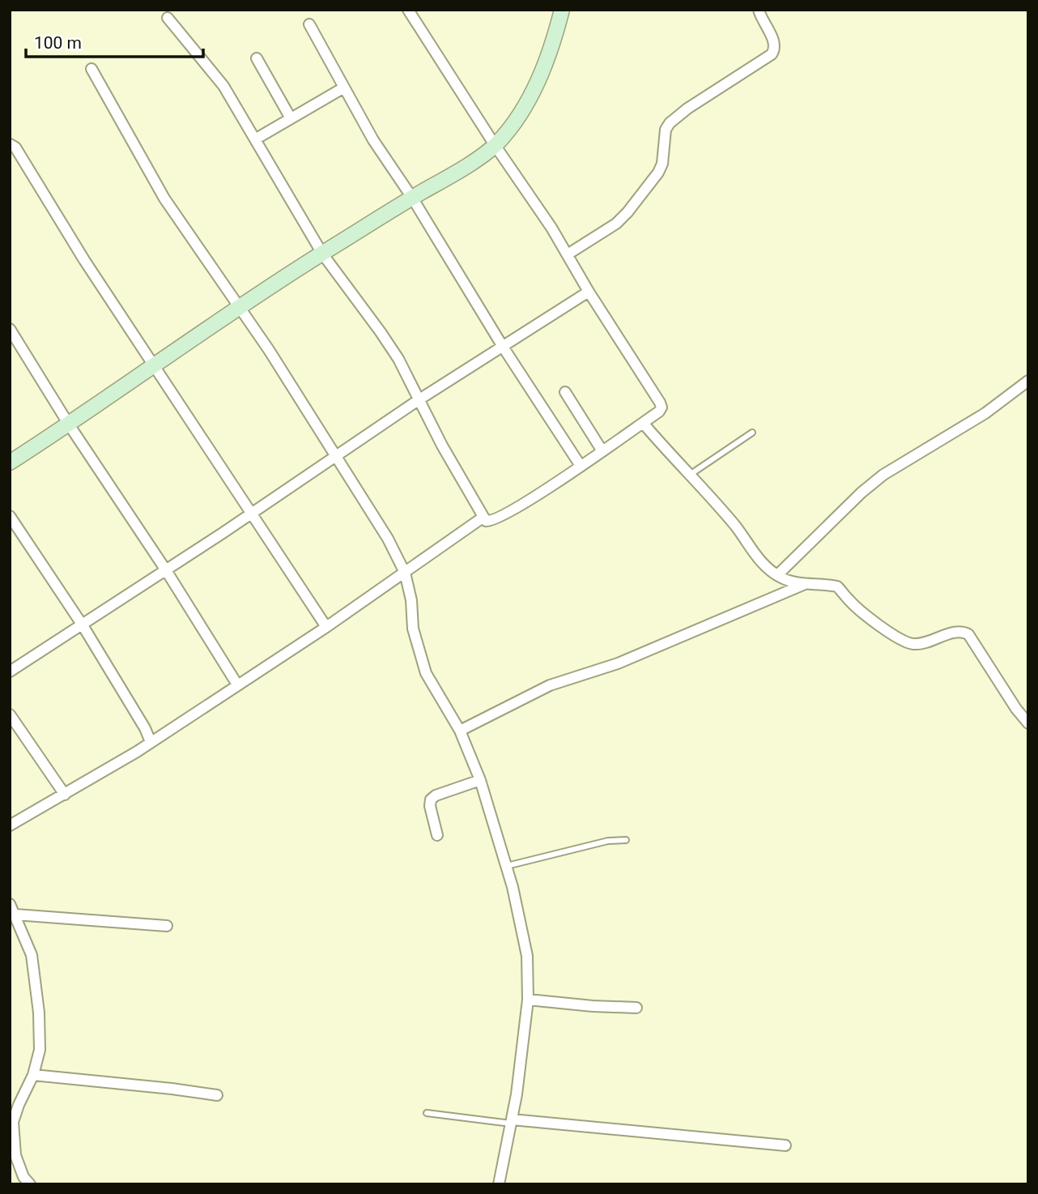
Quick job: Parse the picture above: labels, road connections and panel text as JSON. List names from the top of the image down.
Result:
{
  "scale_bar": "100 m"
}
